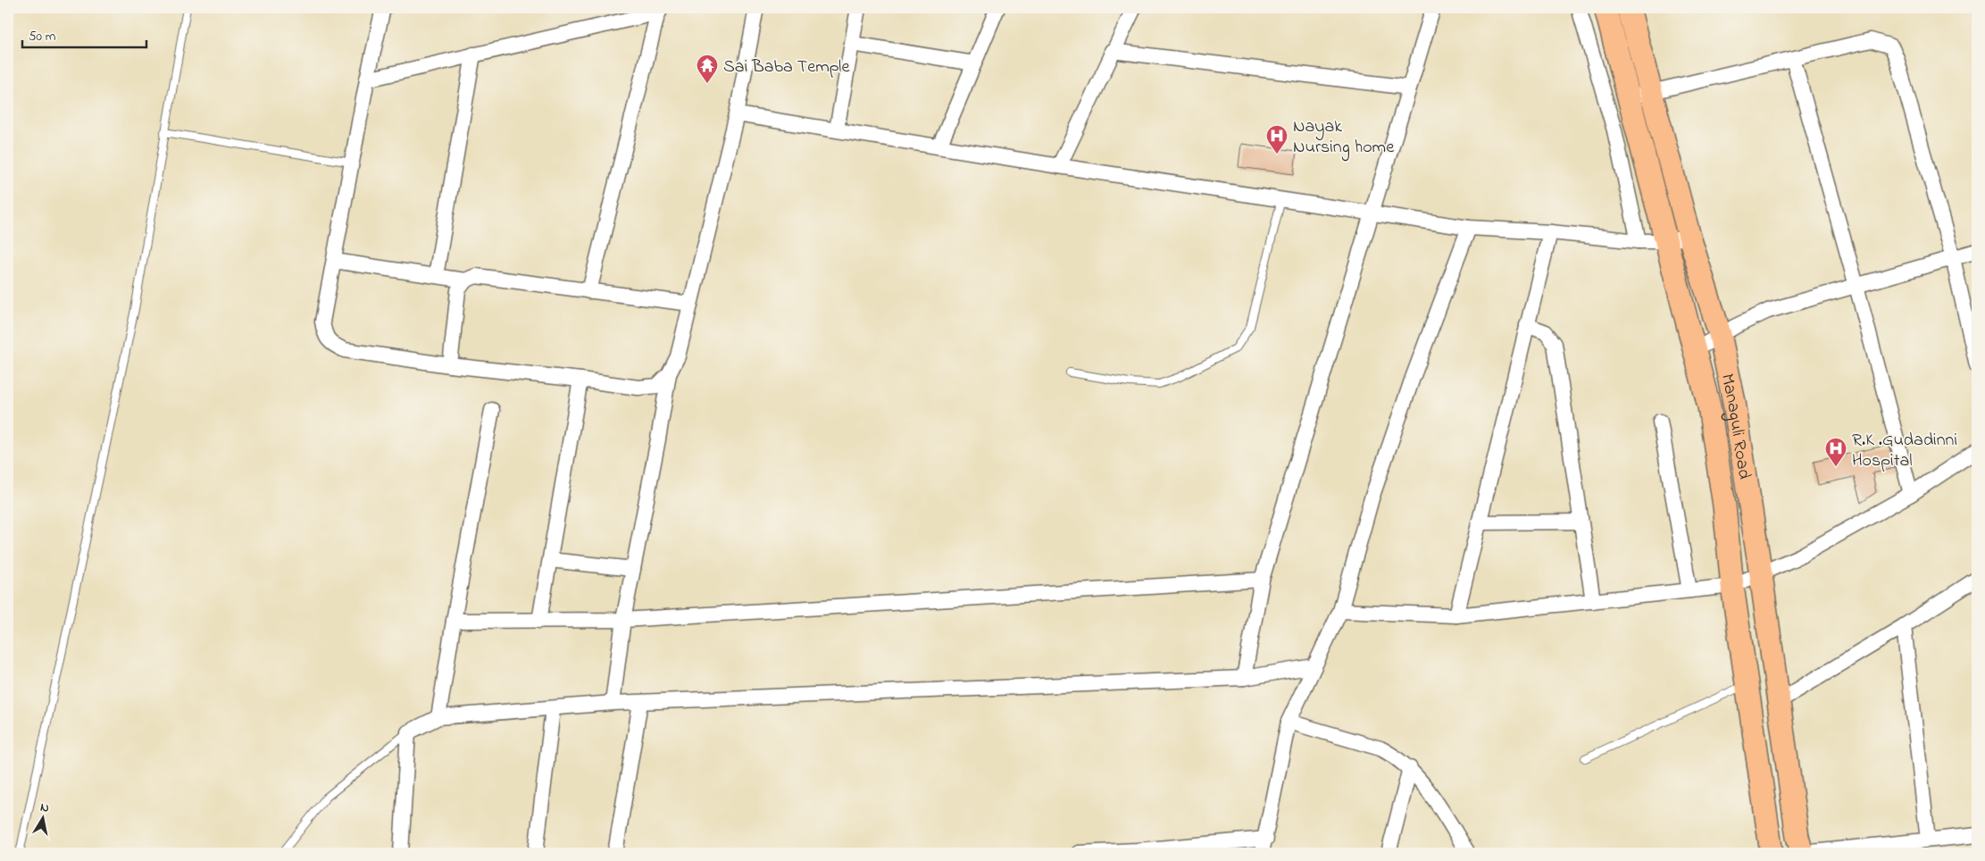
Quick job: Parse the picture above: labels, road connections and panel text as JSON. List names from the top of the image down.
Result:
{
  "streets": {
    "main road": ["Managuli Road"]
  },
  "places": {
    "temple": ["Sai Baba Temple"],
    "hospital": ["Nayak Nursing home", "R.K .Gudadinni Hospital"]
  },
  "scale_bar": "50 m",
  "north": "top"
}
